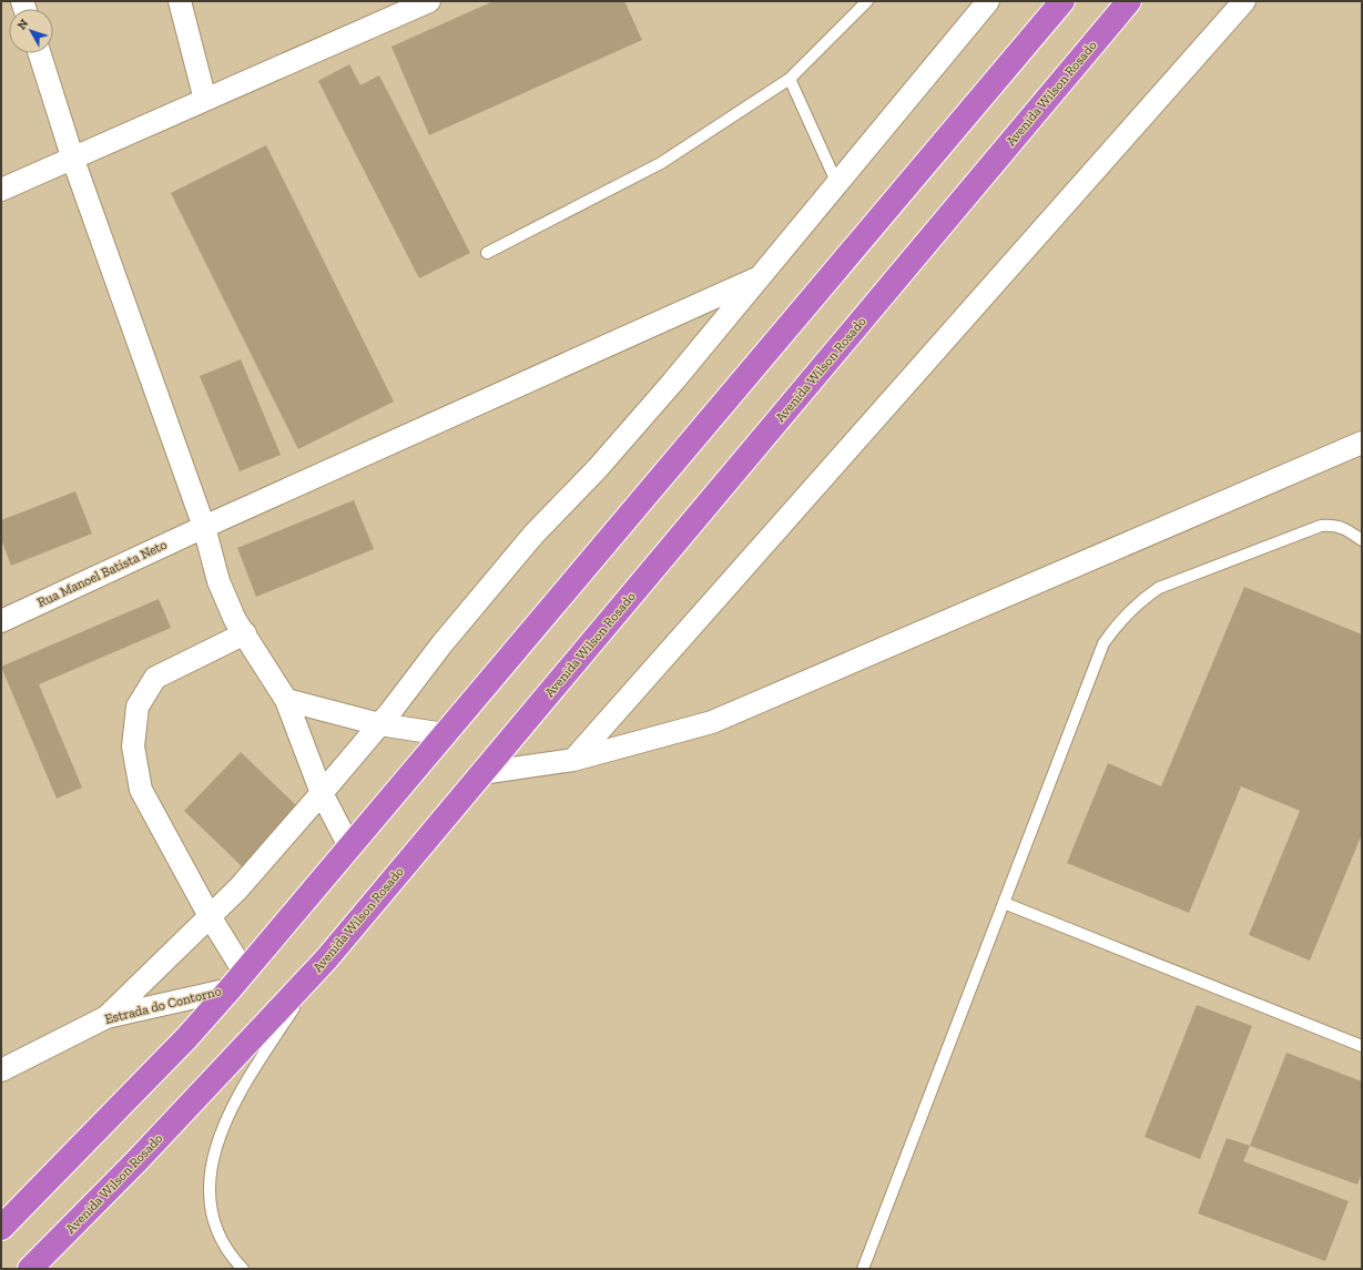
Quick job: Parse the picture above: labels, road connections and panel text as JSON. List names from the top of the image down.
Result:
{
  "streets": {
    "highway": ["Avenida Wilson Rosado"],
    "street": ["Rua Manoel Batista Neto", "Estrada do Contorno"]
  },
  "north": "top left"
}
